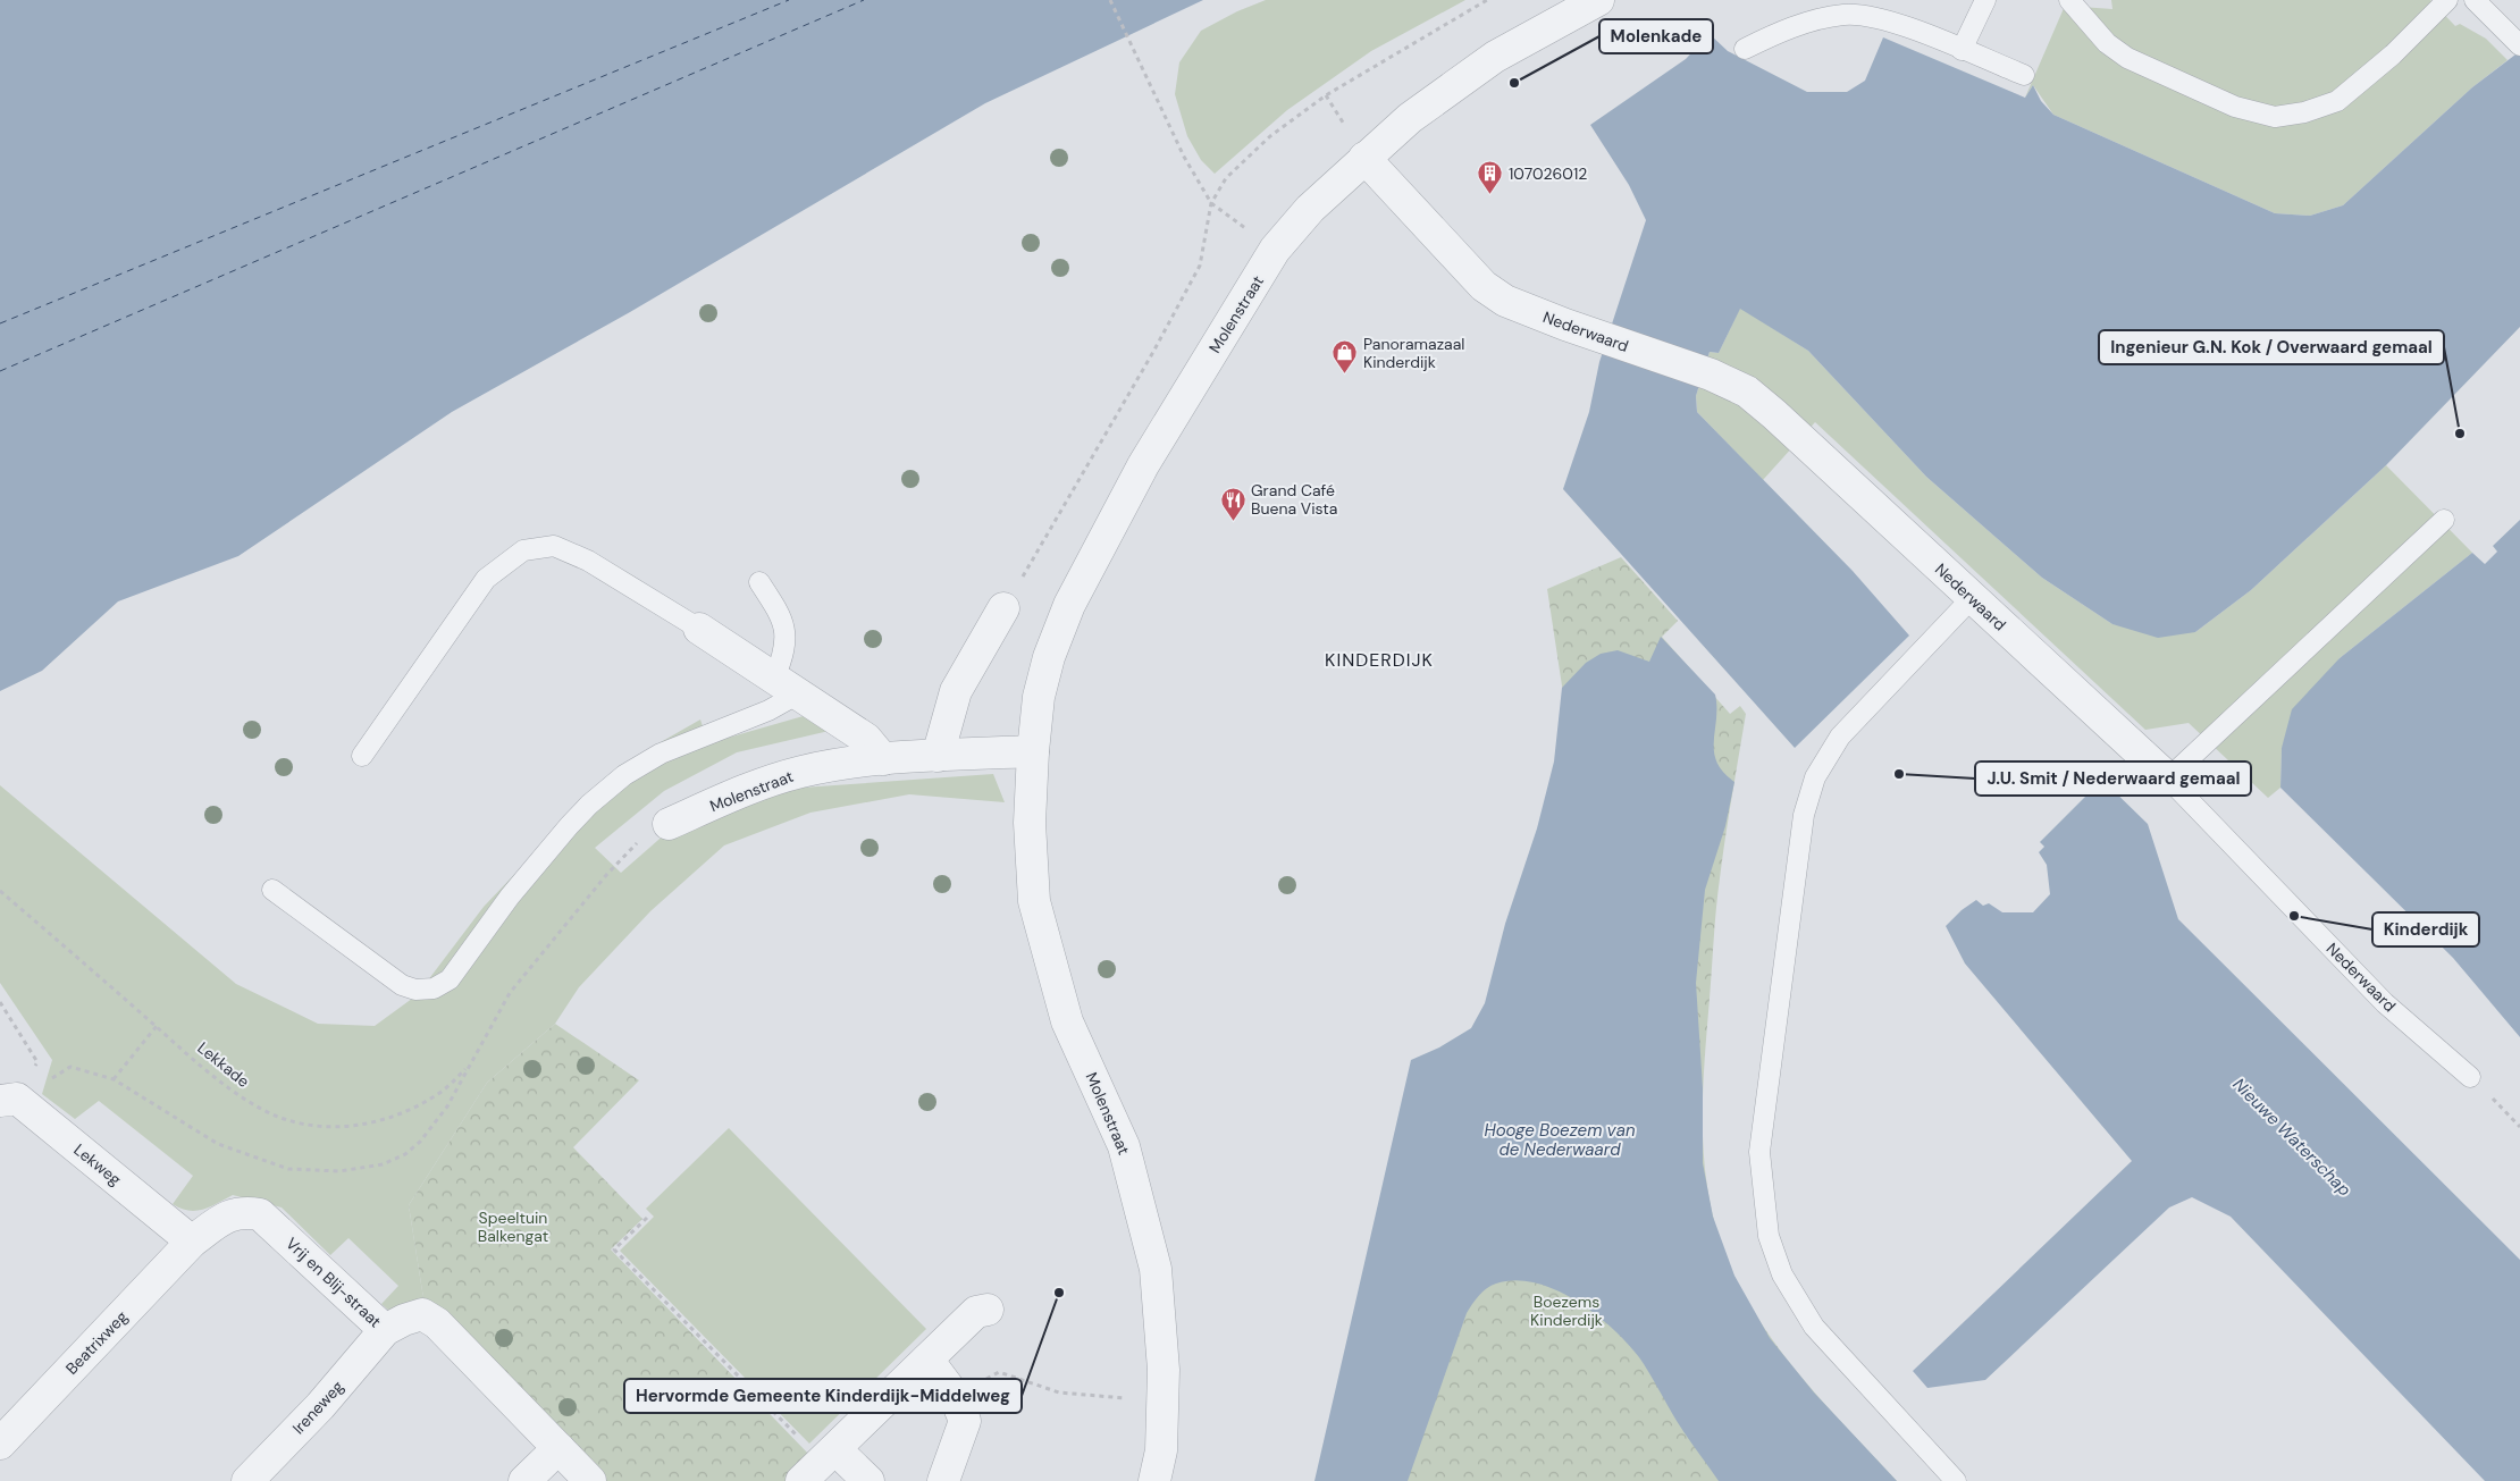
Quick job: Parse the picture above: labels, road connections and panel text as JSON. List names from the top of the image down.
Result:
{
  "streets": {
    "street": [
      "Molenstraat",
      "Nederwaard",
      "Lekweg",
      "Vrij en Blij-straat",
      "Beatrixweg",
      "Ireneweg"
    ],
    "path": ["Lekkade"]
  },
  "crossings": [
    ["Molenstraat", "Nederwaard"],
    ["Lekweg", "Vrij en Blij-straat"],
    ["Lekweg", "Beatrixweg"],
    ["Vrij en Blij-straat", "Beatrixweg"],
    ["Vrij en Blij-straat", "Ireneweg"]
  ],
  "districts": ["KINDERDIJK"],
  "water": ["Hooge Boezem van de Nederwaard", "Nieuwe Waterschap"],
  "parks": ["Speeltuin Balkengat", "Boezems Kinderdijk"],
  "places": {
    "other": [
      "Molenkade",
      "Ingenieur G.N. Kok / Overwaard gemaal",
      "J.U. Smit / Nederwaard gemaal",
      "Kinderdijk",
      "Hervormde Gemeente Kinderdijk-Middelweg"
    ],
    "building": ["107026012"],
    "shop": ["Panoramazaal Kinderdijk"],
    "restaurant": ["Grand Café Buena Vista"]
  }
}
